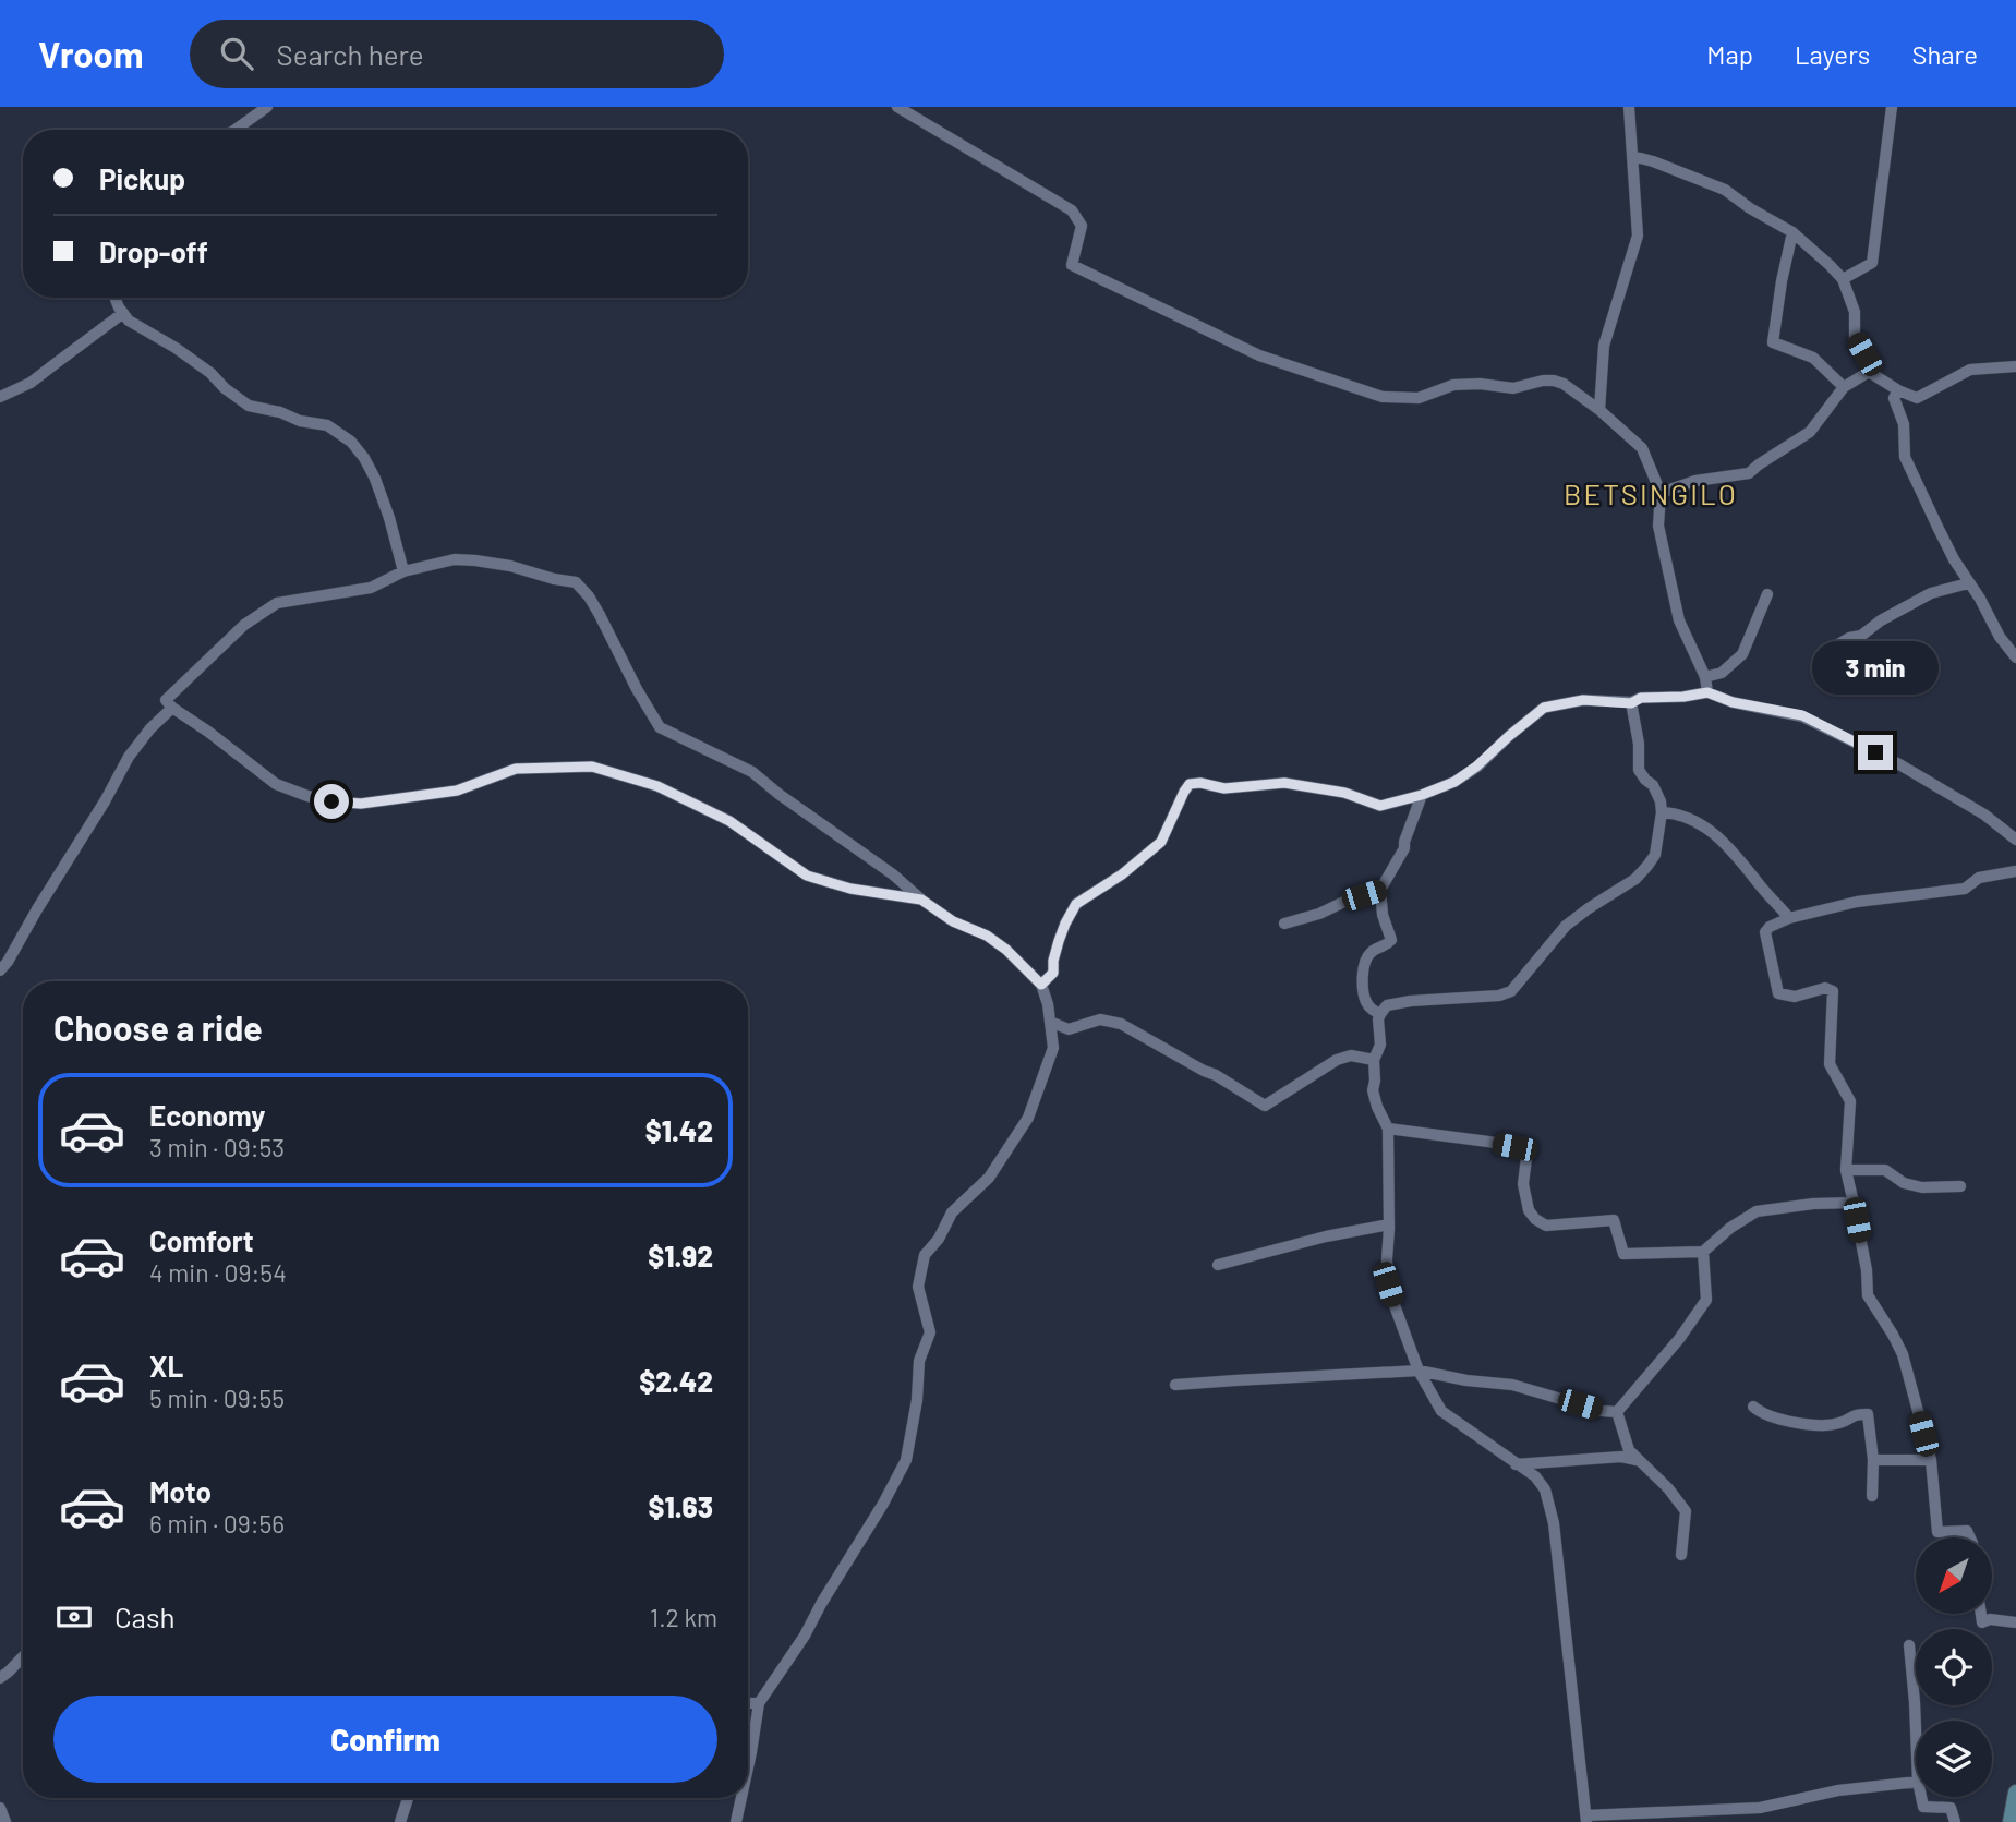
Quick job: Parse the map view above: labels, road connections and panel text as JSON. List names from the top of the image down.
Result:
{
  "districts": ["BETSINGILO"],
  "north": "bottom left",
  "page": {
    "header": "Vroom",
    "search": "Search here",
    "nav": ["Map", "Layers", "Share"],
    "banner": ["Pickup", "Drop-off"],
    "bubble": "3 min",
    "heading": "Choose a ride",
    "list": [
      {
        "name": "Economy",
        "note": "3 min · 09:53",
        "value": "$1.42"
      },
      {
        "name": "Comfort",
        "note": "4 min · 09:54",
        "value": "$1.92"
      },
      {
        "name": "XL",
        "note": "5 min · 09:55",
        "value": "$2.42"
      },
      {
        "name": "Moto",
        "note": "6 min · 09:56",
        "value": "$1.63"
      }
    ],
    "pay": ["Cash", "1.2 km"],
    "buttons": "Confirm"
  }
}
